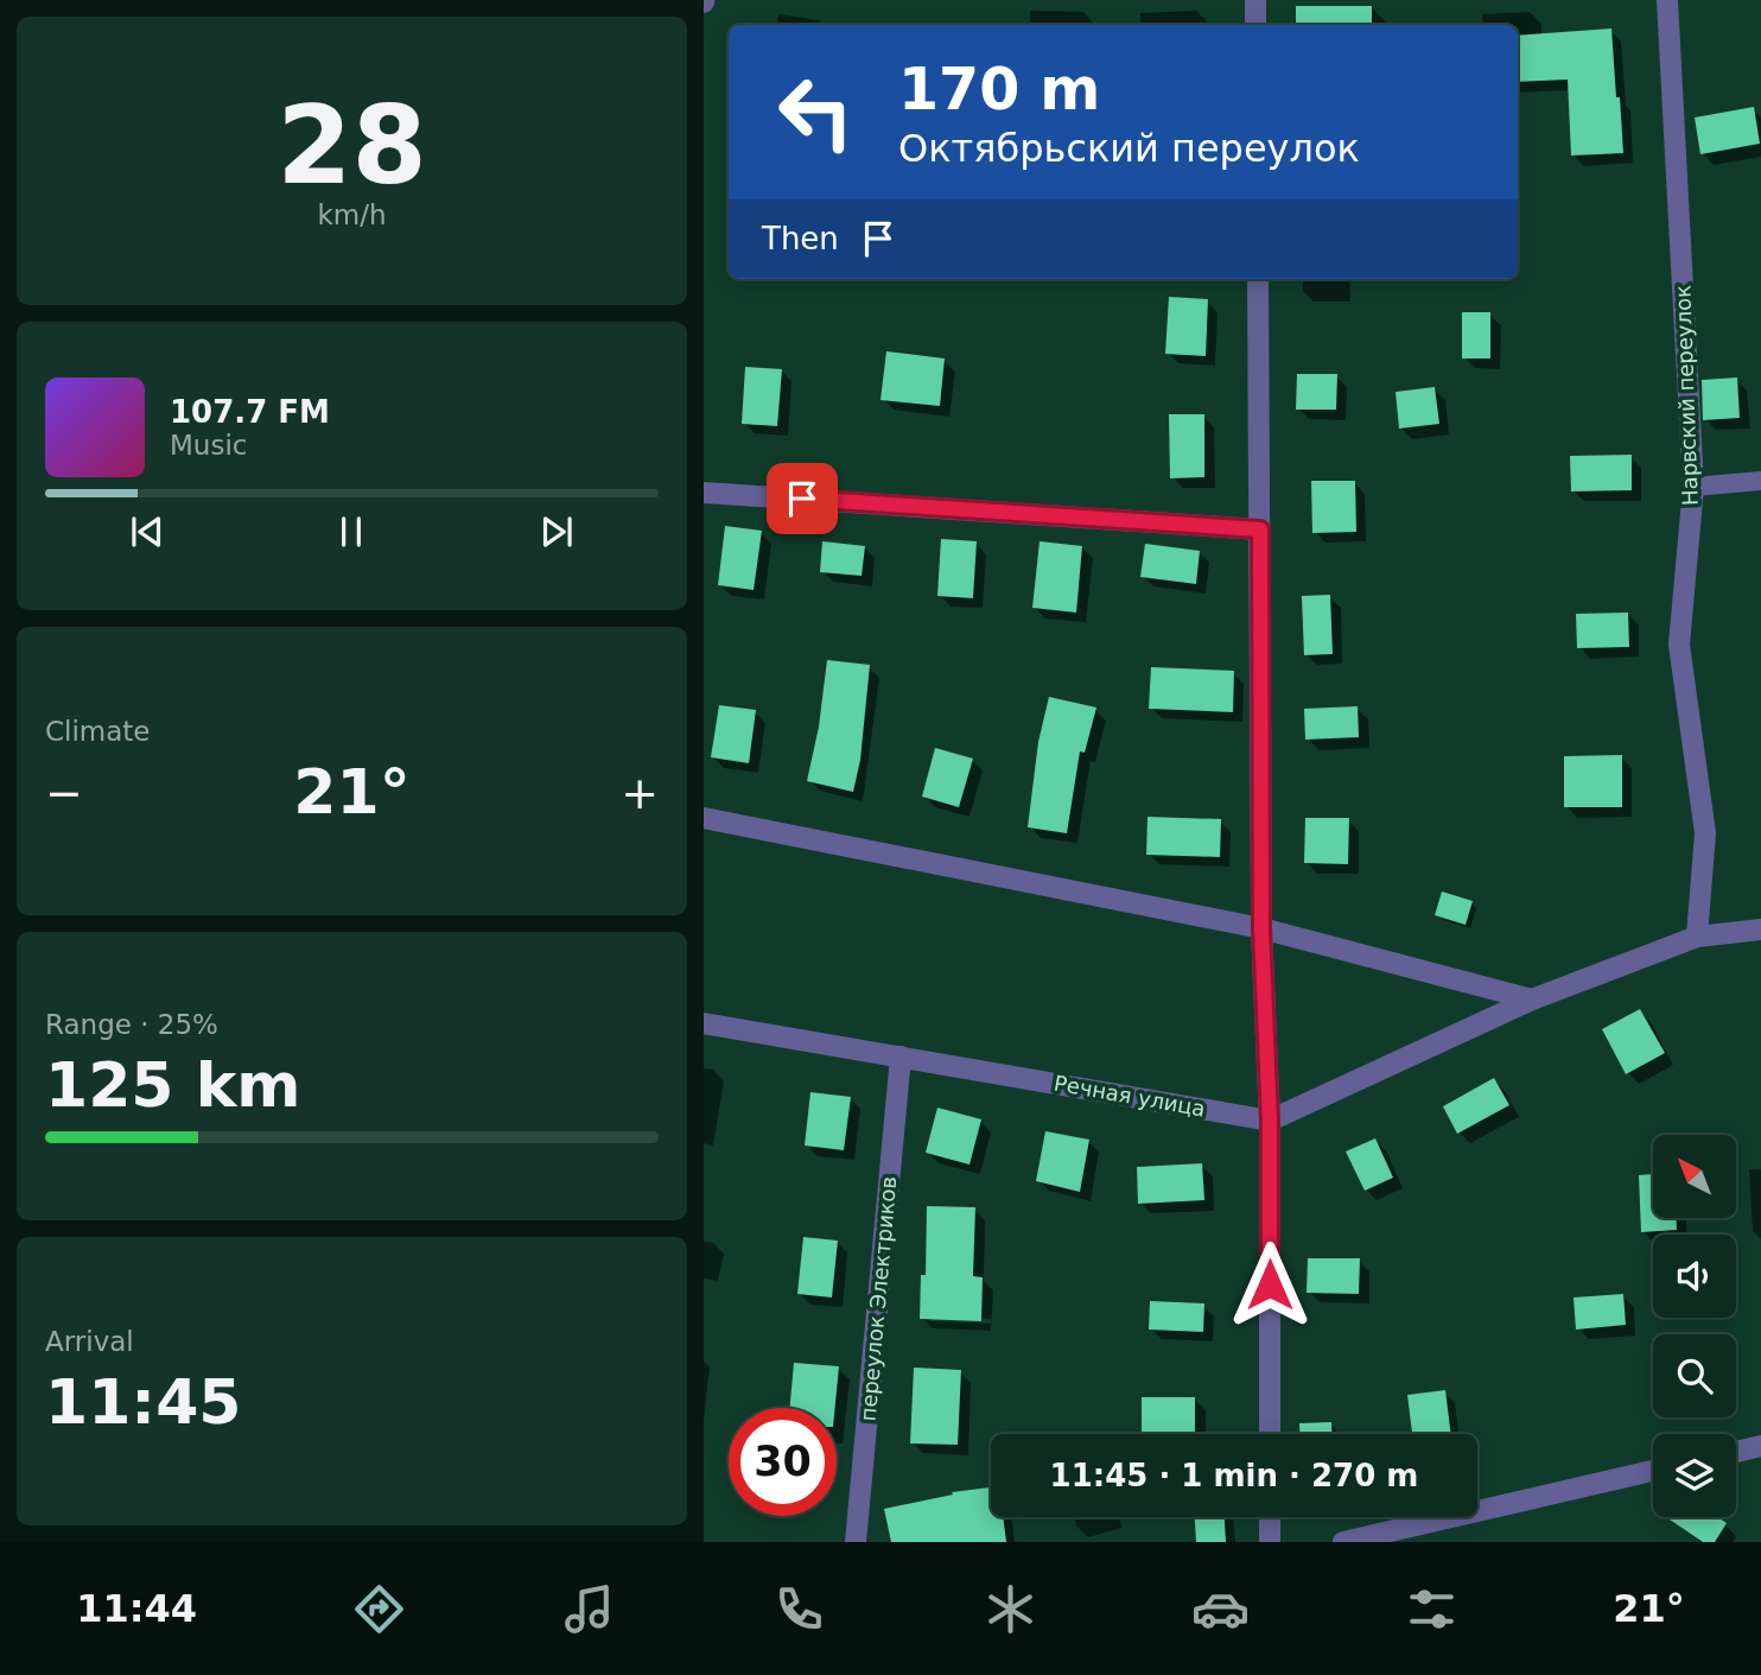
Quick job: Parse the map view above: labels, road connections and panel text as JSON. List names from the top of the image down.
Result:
{
  "streets": {
    "street": ["Нарвский переулок", "Речная улица", "переулок Электриков"]
  },
  "crossings": [
    ["Речная улица", "переулок Электриков"]
  ],
  "north": "top left",
  "page": {
    "tile": [
      ["28", "km/h"],
      "Climate",
      ["Range · 25%", "125 km"],
      ["Arrival", "11:45"]
    ],
    "turn": ["170 m", "Октябрьский переулок"],
    "then": "Then",
    "song": ["107.7 FM", "Music"],
    "heat": ["−", "21°", "+"],
    "limit": "30",
    "trip": "11:45 · 1 min · 270 m",
    "tabs": ["11:44", "21°"]
  }
}
